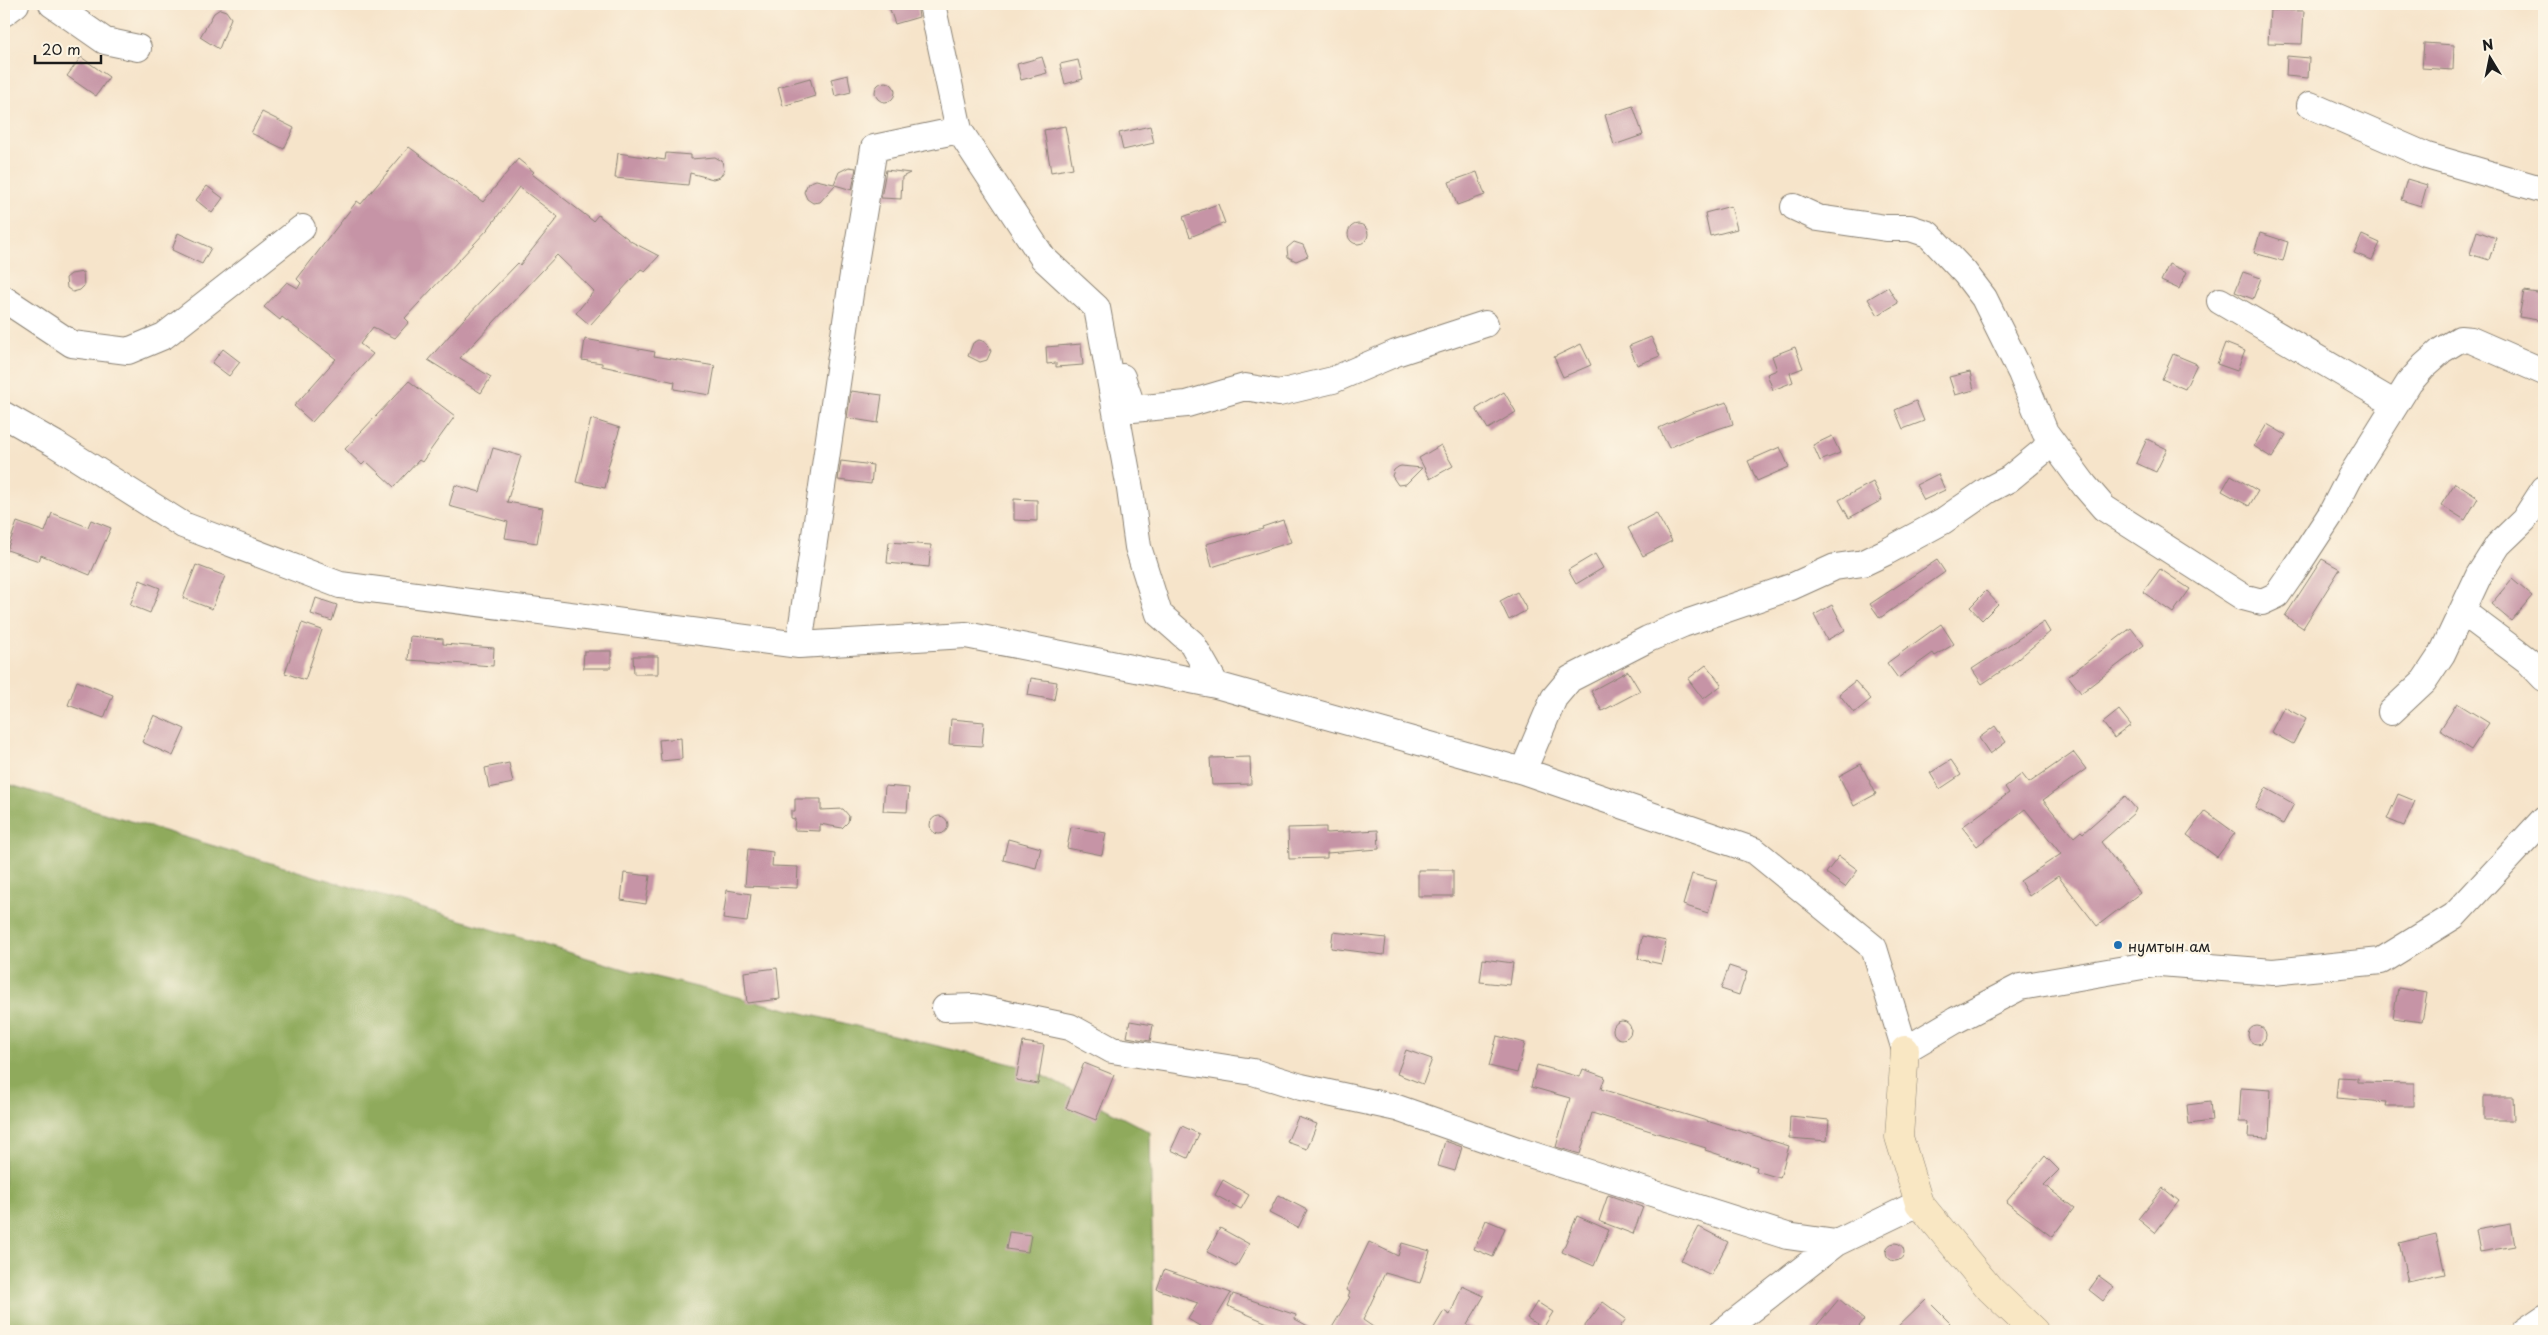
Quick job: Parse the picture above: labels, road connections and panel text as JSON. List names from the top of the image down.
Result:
{
  "places": ["нумтын ам"],
  "scale_bar": "20 m",
  "north": "top"
}
